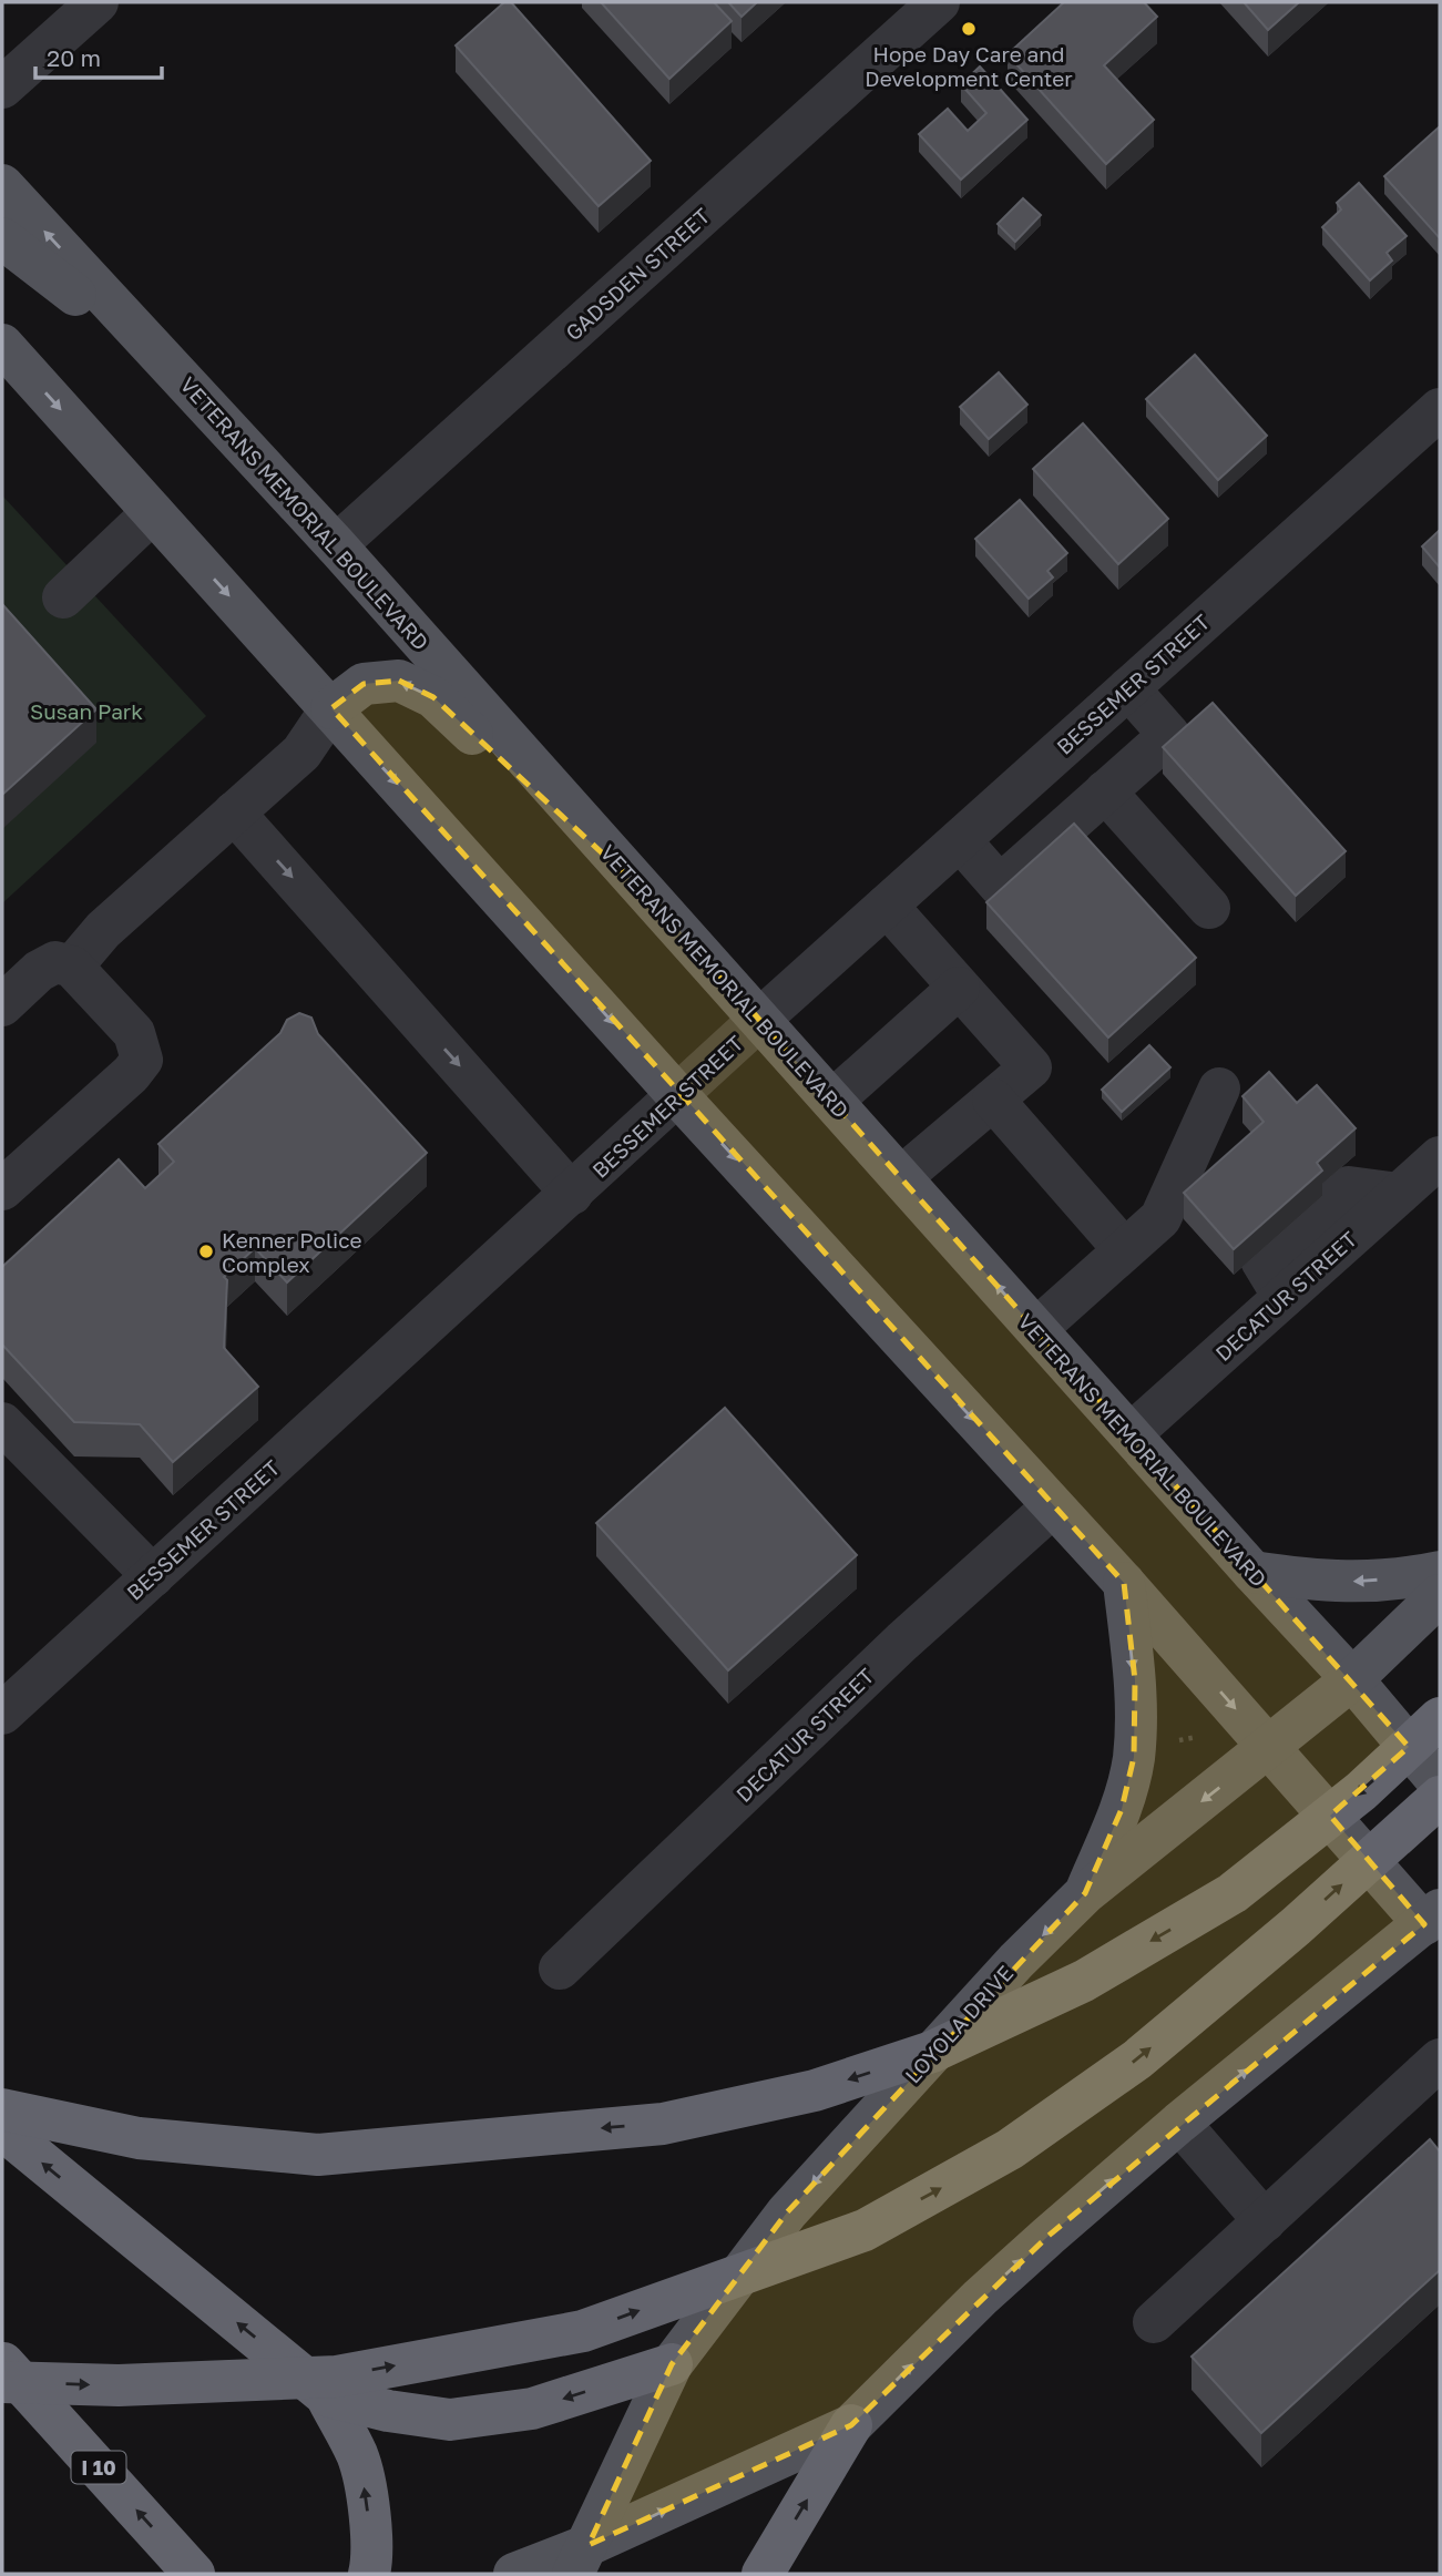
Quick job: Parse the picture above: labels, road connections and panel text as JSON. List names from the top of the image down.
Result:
{
  "streets": {
    "highway": ["I 10"],
    "main road": ["VETERANS MEMORIAL BOULEVARD", "LOYOLA DRIVE"],
    "street": ["GADSDEN STREET", "BESSEMER STREET", "DECATUR STREET"]
  },
  "crossings": [
    ["GADSDEN STREET", "VETERANS MEMORIAL BOULEVARD"],
    ["VETERANS MEMORIAL BOULEVARD", "BESSEMER STREET"],
    ["VETERANS MEMORIAL BOULEVARD", "DECATUR STREET"],
    ["VETERANS MEMORIAL BOULEVARD", "LOYOLA DRIVE"]
  ],
  "parks": ["Susan Park"],
  "places": ["Hope Day Care and Development Center", "Kenner Police Complex"],
  "scale_bar": "20 m"
}
